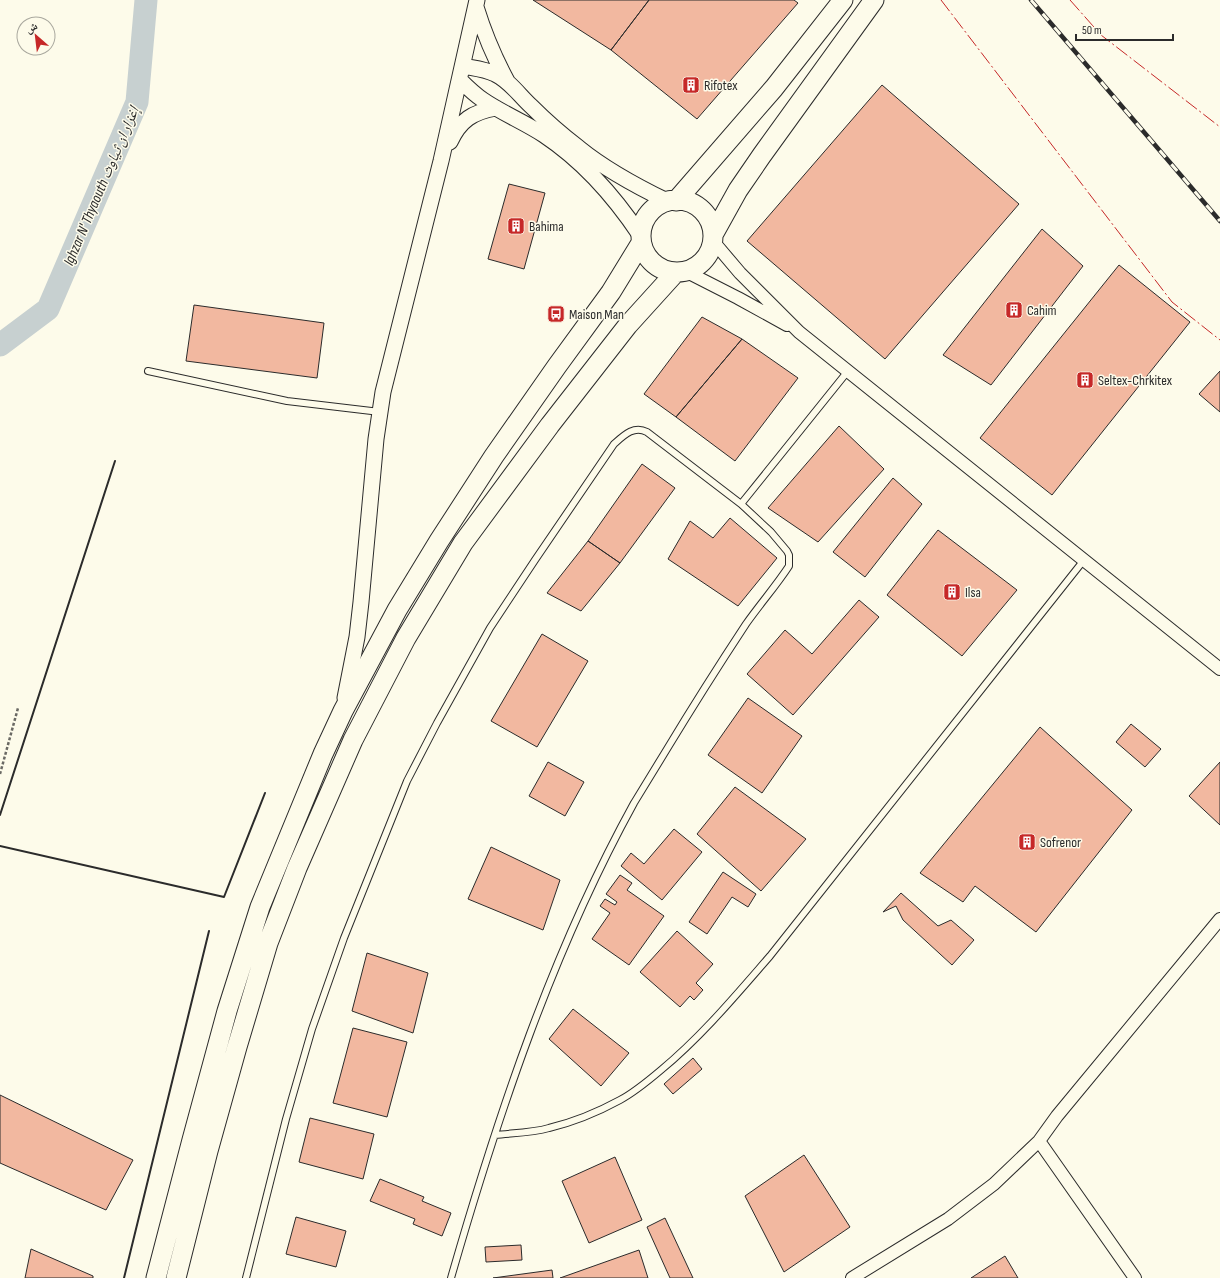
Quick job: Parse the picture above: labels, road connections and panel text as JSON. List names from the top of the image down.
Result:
{
  "water": ["Ighzar N' Thyaouth إغزار ان ثياوث"],
  "places": {
    "building": [
      "Rifotex",
      "Bahima",
      "Cahim",
      "Seltex-Chrkitex",
      "Ilsa",
      "Sofrenor"
    ],
    "bus stop": ["Maison Man"]
  },
  "scale_bar": "50 m",
  "north": "top left"
}
